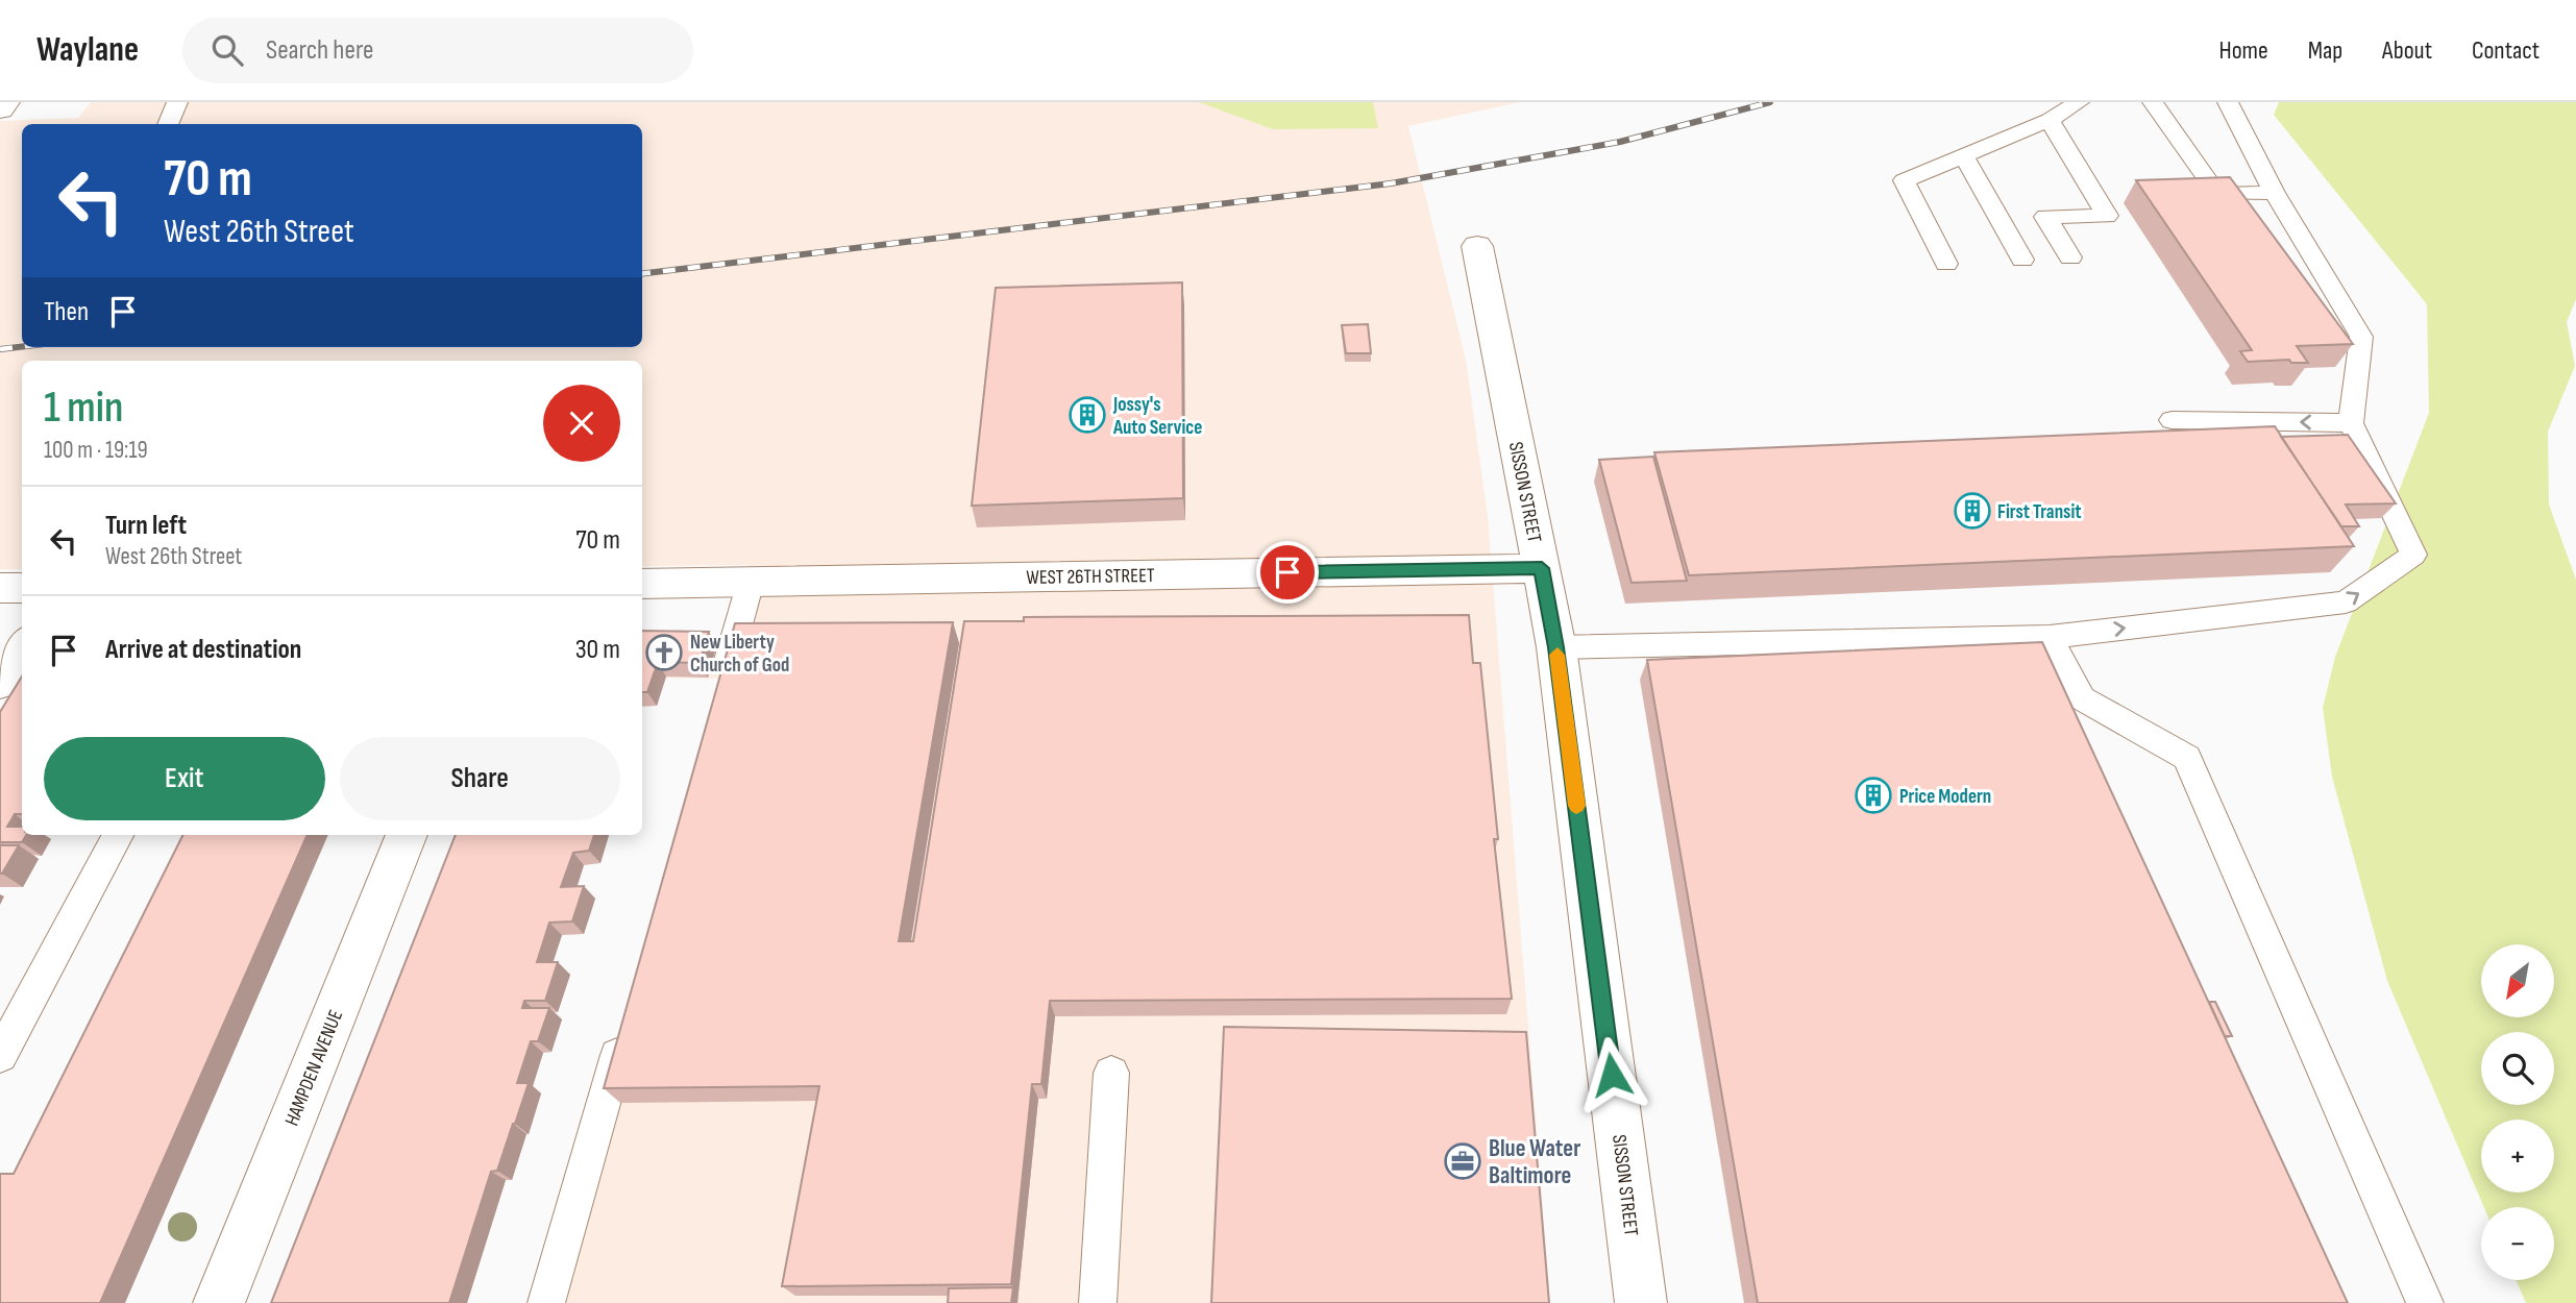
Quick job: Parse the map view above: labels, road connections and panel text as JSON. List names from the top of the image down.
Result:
{
  "streets": {
    "street": ["SISSON STREET", "WEST 26TH STREET", "HAMPDEN AVENUE"]
  },
  "crossings": [
    ["SISSON STREET", "WEST 26TH STREET"]
  ],
  "places": {
    "building": ["Jossy's Auto Service", "First Transit", "Price Modern"],
    "church": ["New Liberty Church of God"],
    "office": ["Blue Water Baltimore"]
  },
  "north": "bottom left",
  "page": {
    "header": "Waylane",
    "search": "Search here",
    "nav": [
      "Home",
      "Map",
      "About",
      "Contact"
    ],
    "turn": ["70 m", "West 26th Street"],
    "then": "Then",
    "heading": ["1 min", "100 m · 19:19"],
    "list": [
      {
        "name": "Turn left",
        "note": "West 26th Street",
        "value": "70 m"
      },
      {
        "name": "Arrive at destination",
        "value": "30 m"
      }
    ],
    "buttons": ["Exit", "Share"],
    "map_buttons": ["+", "−"]
  }
}
